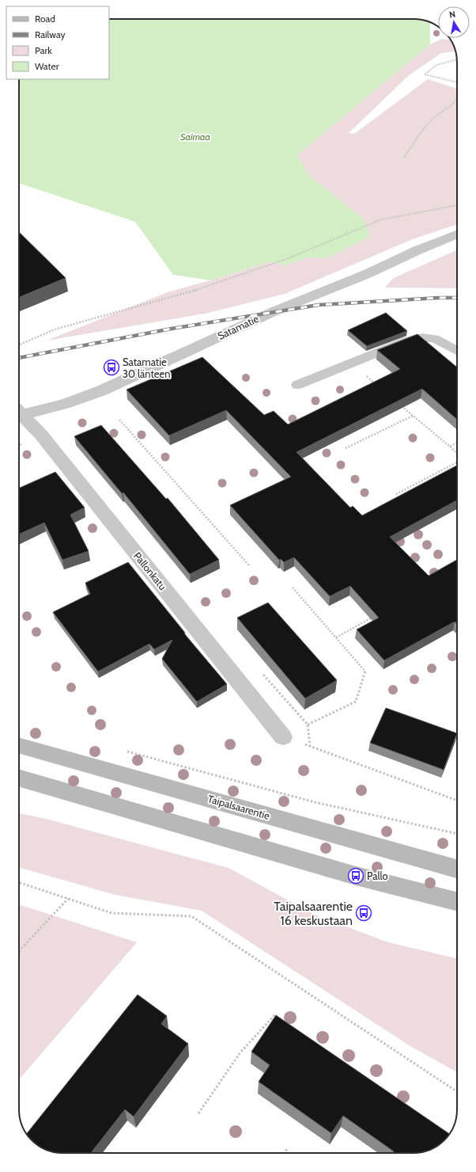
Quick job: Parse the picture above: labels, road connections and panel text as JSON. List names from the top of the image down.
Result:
{
  "streets": {
    "main road": ["Taipalsaarentie"],
    "street": ["Satamatie", "Pallonkatu"]
  },
  "water": ["Saimaa"],
  "places": {
    "bus stop": ["Satamatie 30 länteen", "Pallo", "Taipalsaarentie 16 keskustaan"]
  },
  "legend": [
    "Road",
    "Railway",
    "Park",
    "Water"
  ],
  "north": "top"
}
